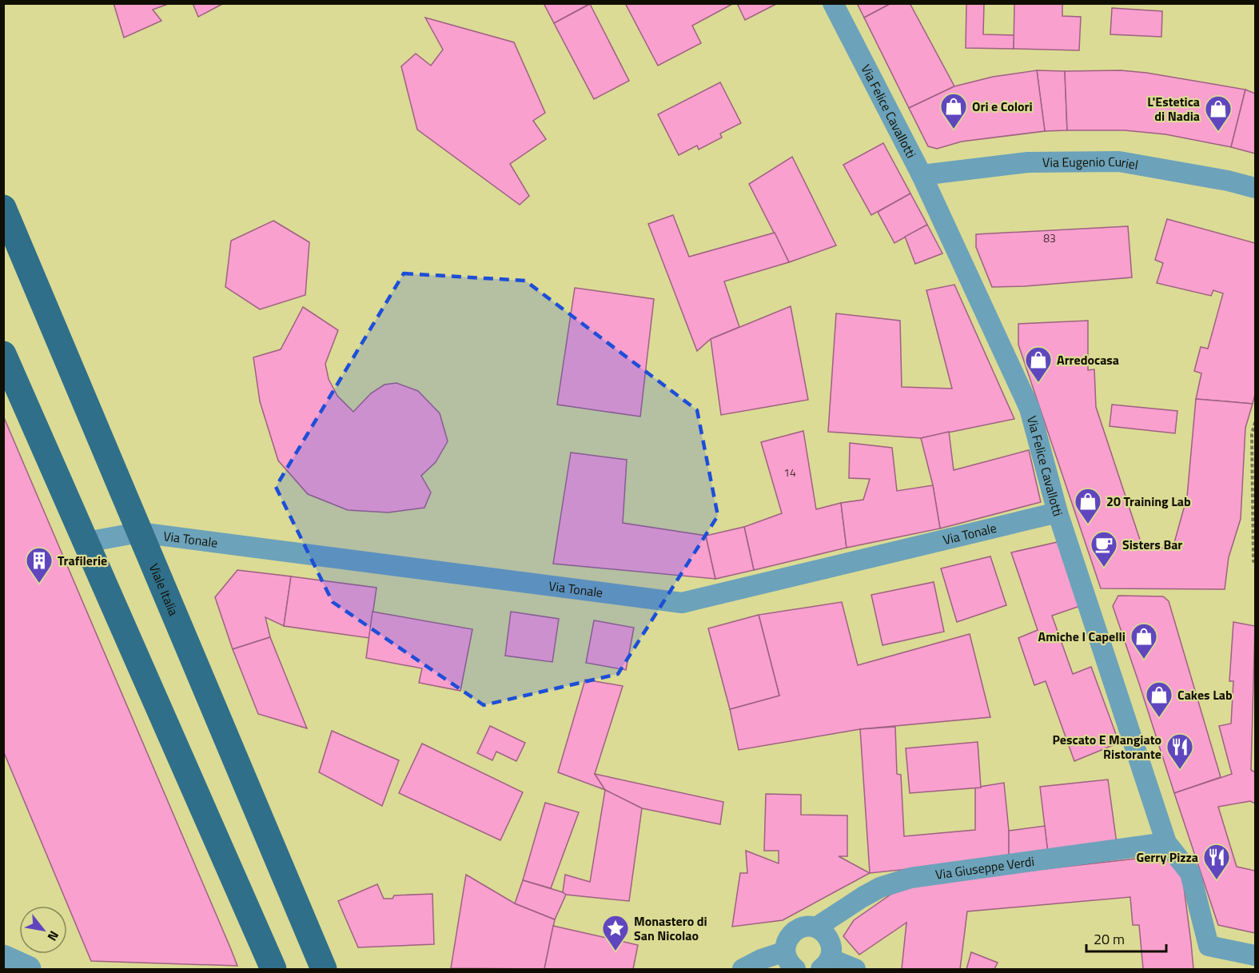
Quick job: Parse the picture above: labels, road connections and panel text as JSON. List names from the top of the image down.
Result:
{
  "streets": {
    "main road": ["Viale Italia"],
    "street": [
      "Via Felice Cavallotti",
      "Via Eugenio Curiel",
      "Via Tonale",
      "Via Giuseppe Verdi"
    ]
  },
  "crossings": [
    ["Via Felice Cavallotti", "Via Eugenio Curiel"],
    ["Via Felice Cavallotti", "Via Tonale"],
    ["Via Felice Cavallotti", "Via Giuseppe Verdi"],
    ["Via Tonale", "Viale Italia"]
  ],
  "places": {
    "shop": [
      "Ori e Colori",
      "L'Estetica di Nadia",
      "Arredocasa",
      "20 Training Lab",
      "Amiche I Capelli",
      "Cakes Lab"
    ],
    "cafe": ["Sisters Bar"],
    "building": ["Trafilerie"],
    "restaurant": ["Pescato E Mangiato Ristorante", "Gerry Pizza"],
    "place": ["Monastero di San Nicolao"]
  },
  "house_numbers": ["83", "14"],
  "scale_bar": "20 m",
  "north": "bottom right"
}
